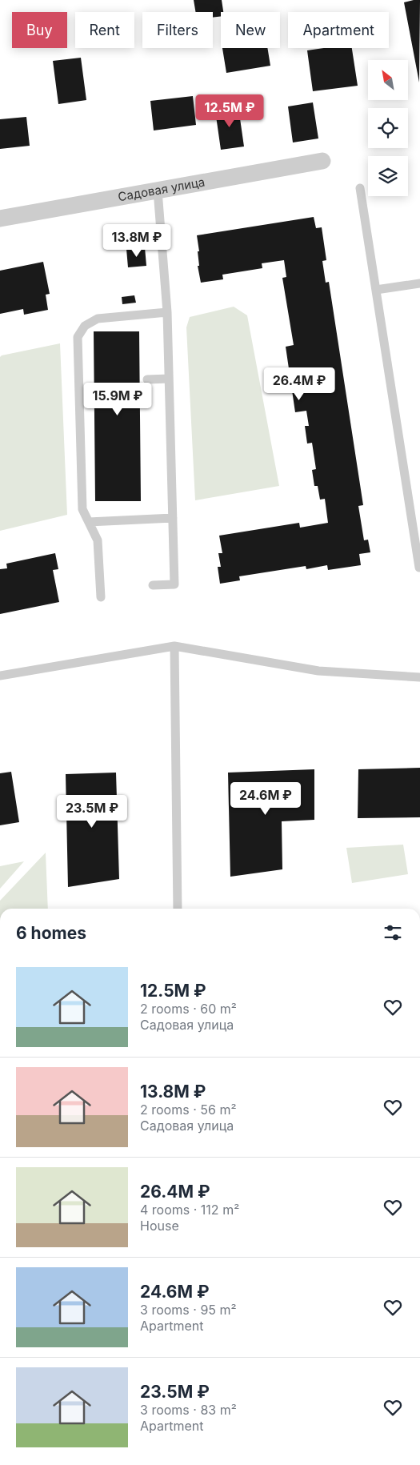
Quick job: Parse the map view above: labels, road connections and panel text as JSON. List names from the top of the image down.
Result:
{
  "streets": {
    "street": ["Садовая улица"]
  },
  "north": "top left",
  "page": {
    "chip": [
      "Buy",
      "Rent",
      "Filters",
      "New",
      "Apartment"
    ],
    "price": [
      "12.5M ₽",
      "13.8M ₽",
      "26.4M ₽",
      "15.9M ₽",
      "24.6M ₽",
      "23.5M ₽"
    ],
    "heading": "6 homes",
    "list": [
      {
        "name": "12.5M ₽",
        "note": "2 rooms · 60 m² · Садовая улица"
      },
      {
        "name": "13.8M ₽",
        "note": "2 rooms · 56 m² · Садовая улица"
      },
      {
        "name": "26.4M ₽",
        "note": "4 rooms · 112 m² · House"
      },
      {
        "name": "24.6M ₽",
        "note": "3 rooms · 95 m² · Apartment"
      },
      {
        "name": "23.5M ₽",
        "note": "3 rooms · 83 m² · Apartment"
      }
    ]
  }
}
